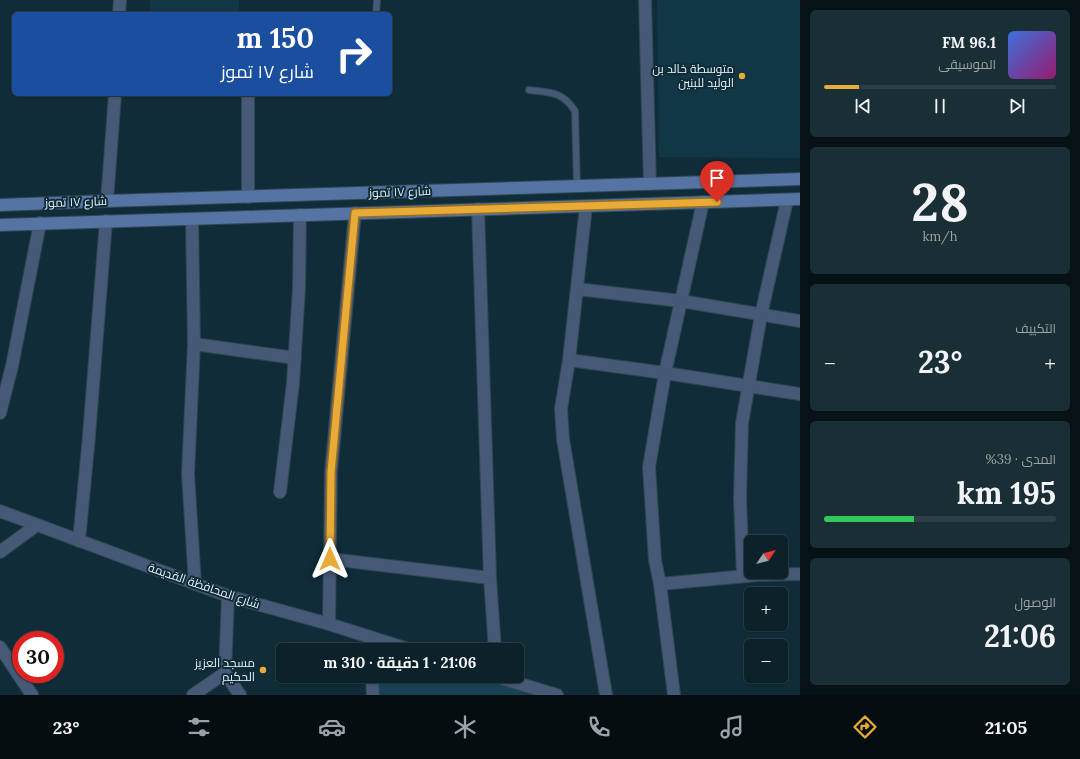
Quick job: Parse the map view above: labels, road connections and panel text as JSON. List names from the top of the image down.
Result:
{
  "streets": {
    "main road": ["شارع ١٧ تموز"],
    "street": ["شارع المحافظة القديمة"]
  },
  "places": ["متوسطة خالد بن الوليد للبنين", "مسجد العزيز الحكيم"],
  "north": "top right",
  "page": {
    "turn": ["150 m", "شارع ١٧ تموز"],
    "song": ["96.1 FM", "الموسيقى"],
    "tile": [
      ["28", "km/h"],
      "التكييف",
      ["المدى · 39%", "195 km"],
      ["الوصول", "21:06"]
    ],
    "heat": ["−", "23°", "+"],
    "map_buttons": ["+", "−"],
    "limit": "30",
    "trip": "21:06 · 1 دقيقة · 310 m",
    "tabs": ["21:05", "23°"]
  }
}
